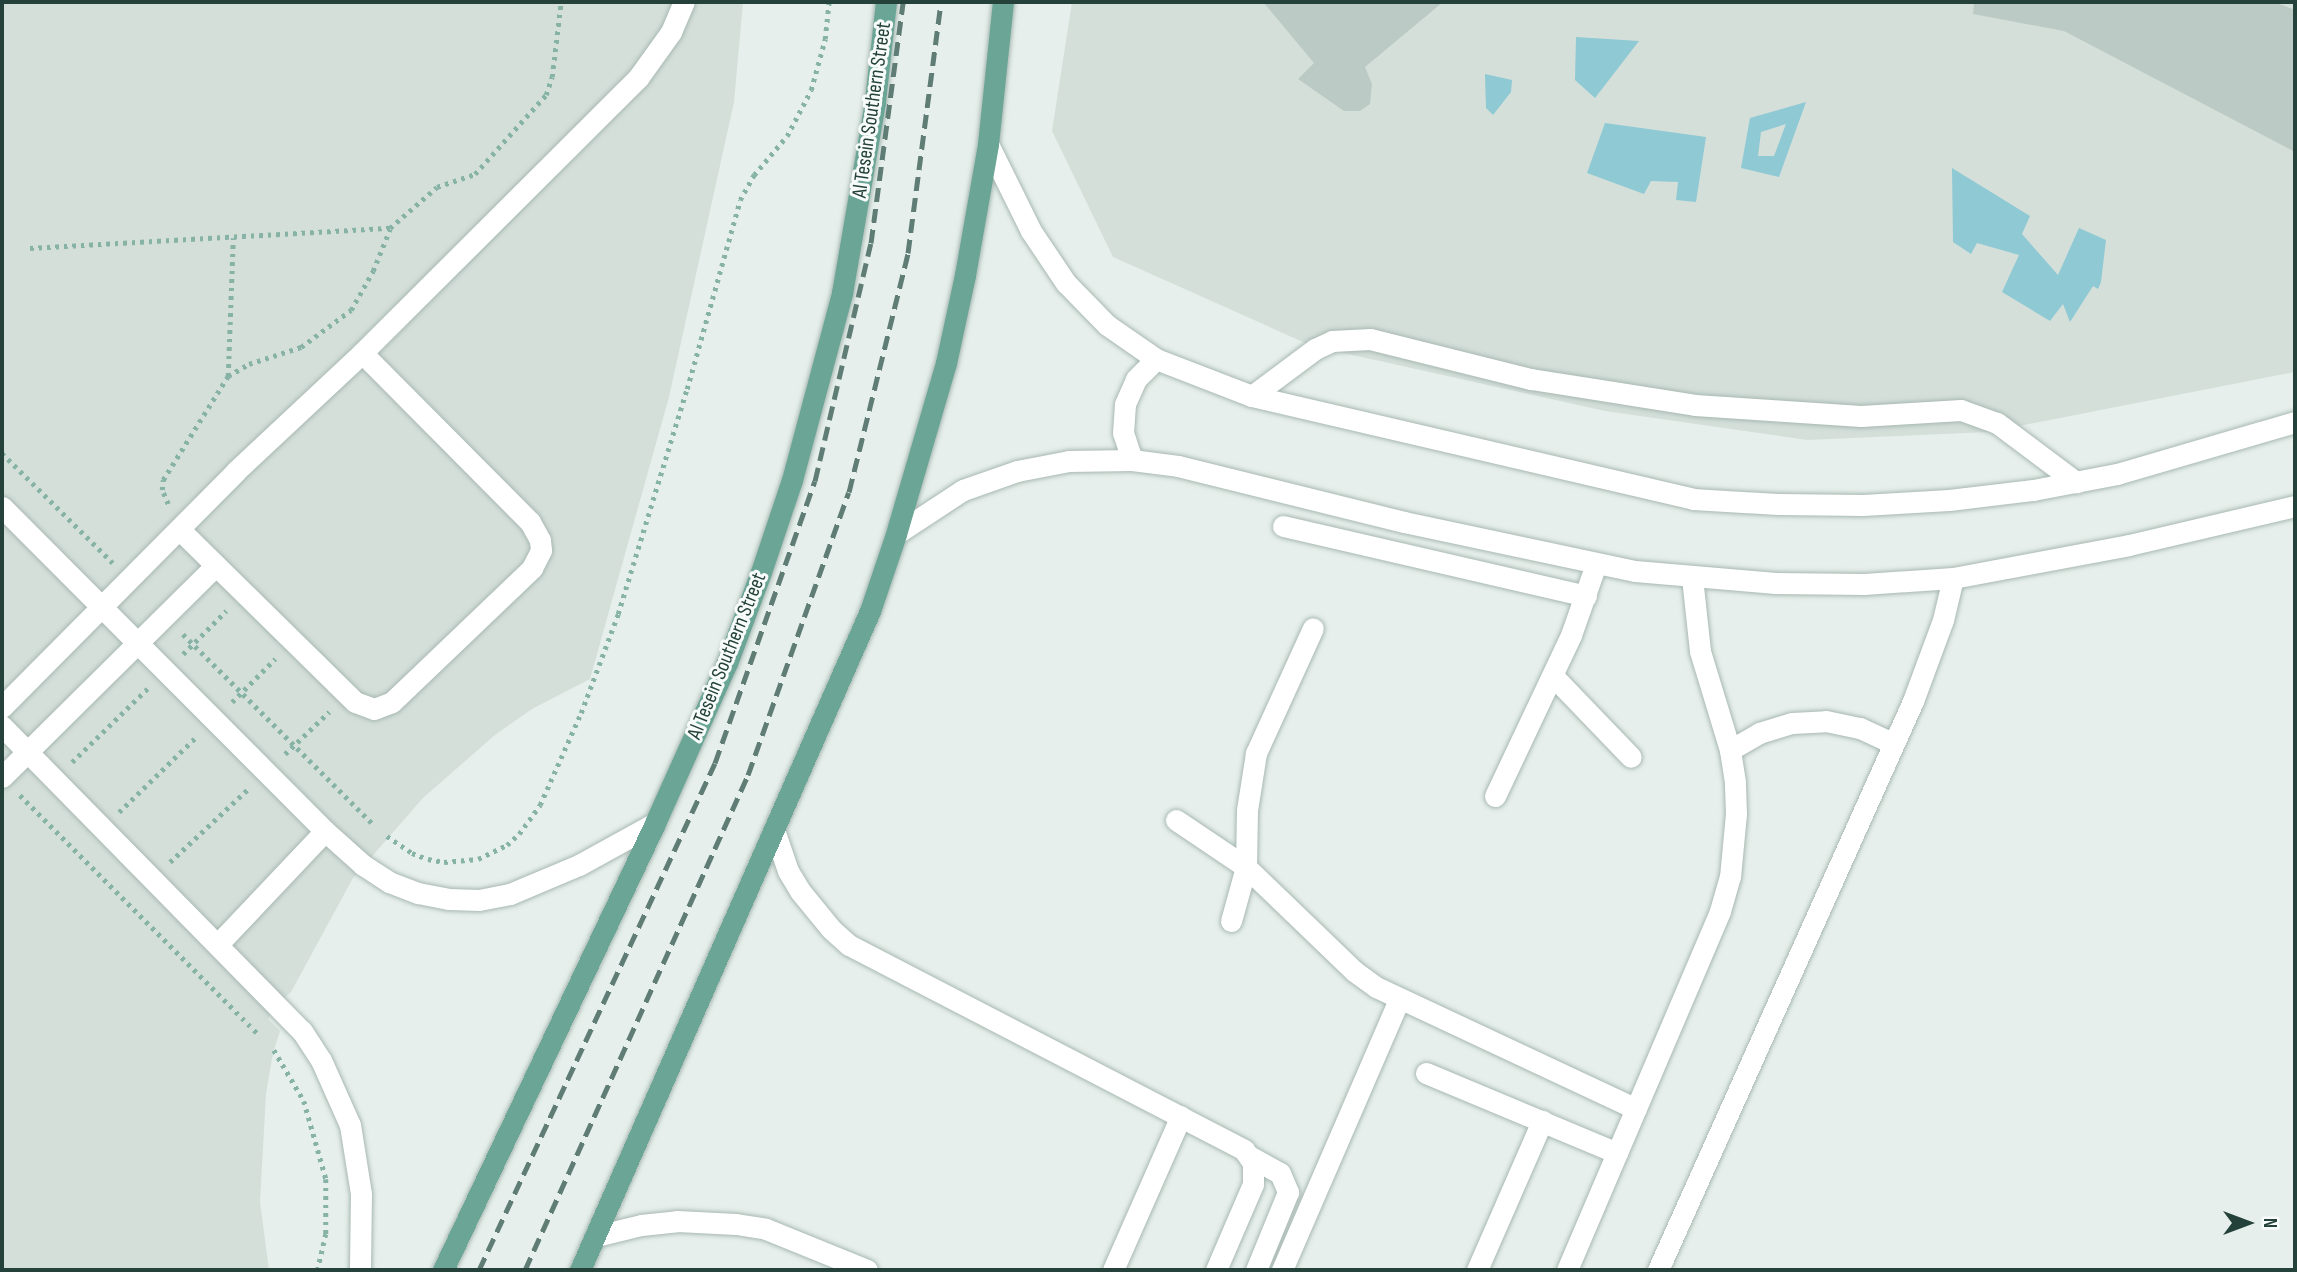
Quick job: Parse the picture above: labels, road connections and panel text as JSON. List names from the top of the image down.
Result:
{
  "streets": {
    "main road": ["Al Tesein Southern Street"]
  },
  "north": "right"
}
